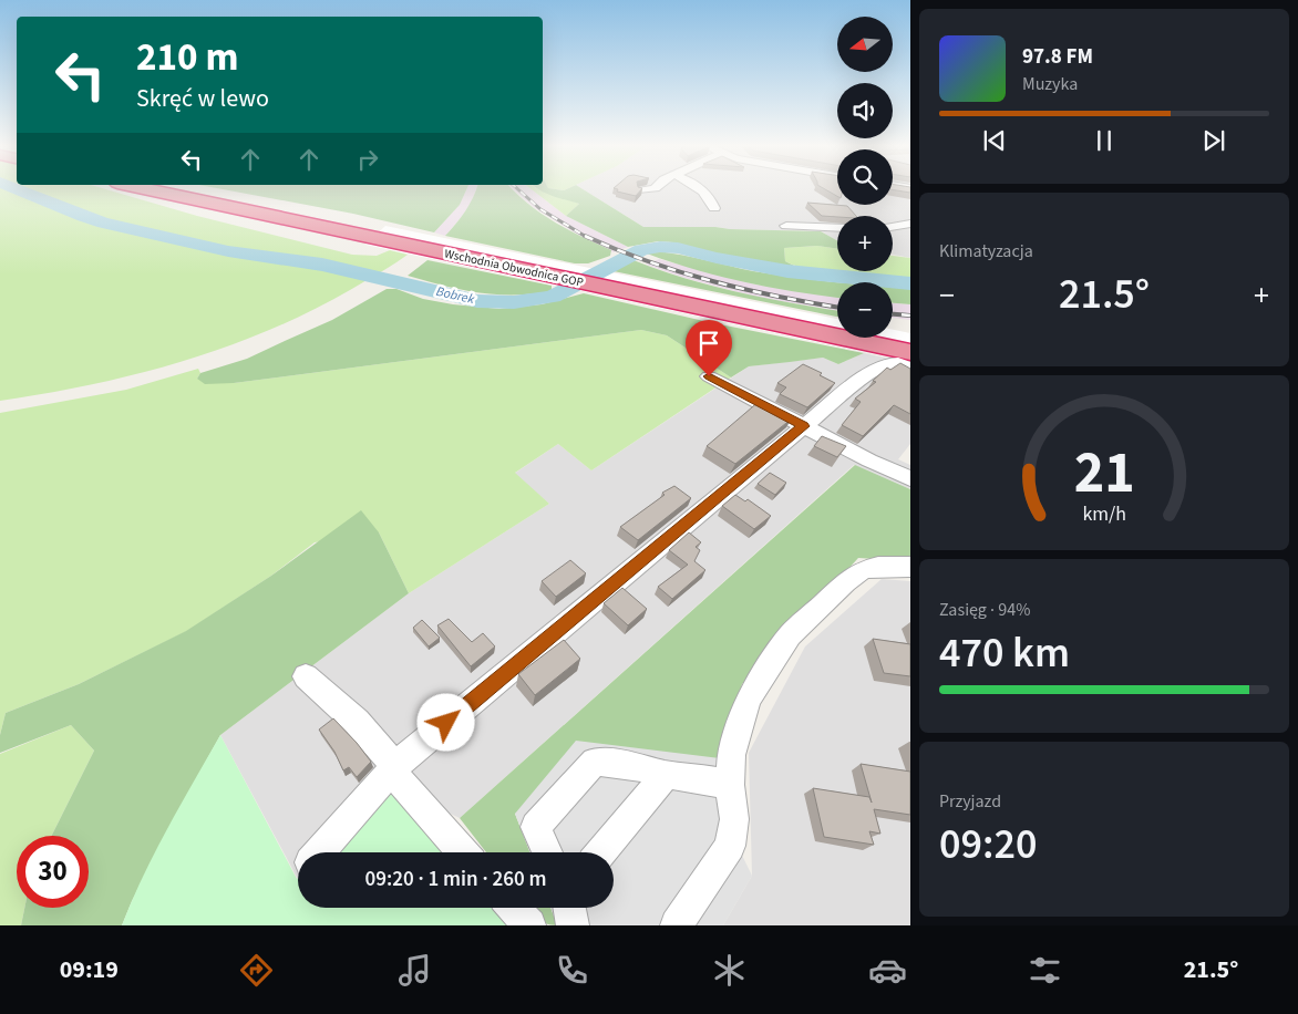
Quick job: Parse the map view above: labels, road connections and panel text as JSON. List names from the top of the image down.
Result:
{
  "streets": {
    "highway": ["Wschodnia Obwodnica GOP"]
  },
  "water": ["Bobrek"],
  "north": "left",
  "page": {
    "map_buttons": ["+", "−"],
    "turn": ["210 m", "Skręć w lewo"],
    "song": ["97.8 FM", "Muzyka"],
    "tile": [
      "Klimatyzacja",
      ["Zasięg · 94%", "470 km"],
      ["Przyjazd", "09:20"]
    ],
    "heat": ["−", "21.5°", "+"],
    "limit": "30",
    "trip": "09:20 · 1 min · 260 m",
    "tabs": ["09:19", "21.5°"],
    "gauge": ["21", "km/h"]
  }
}
